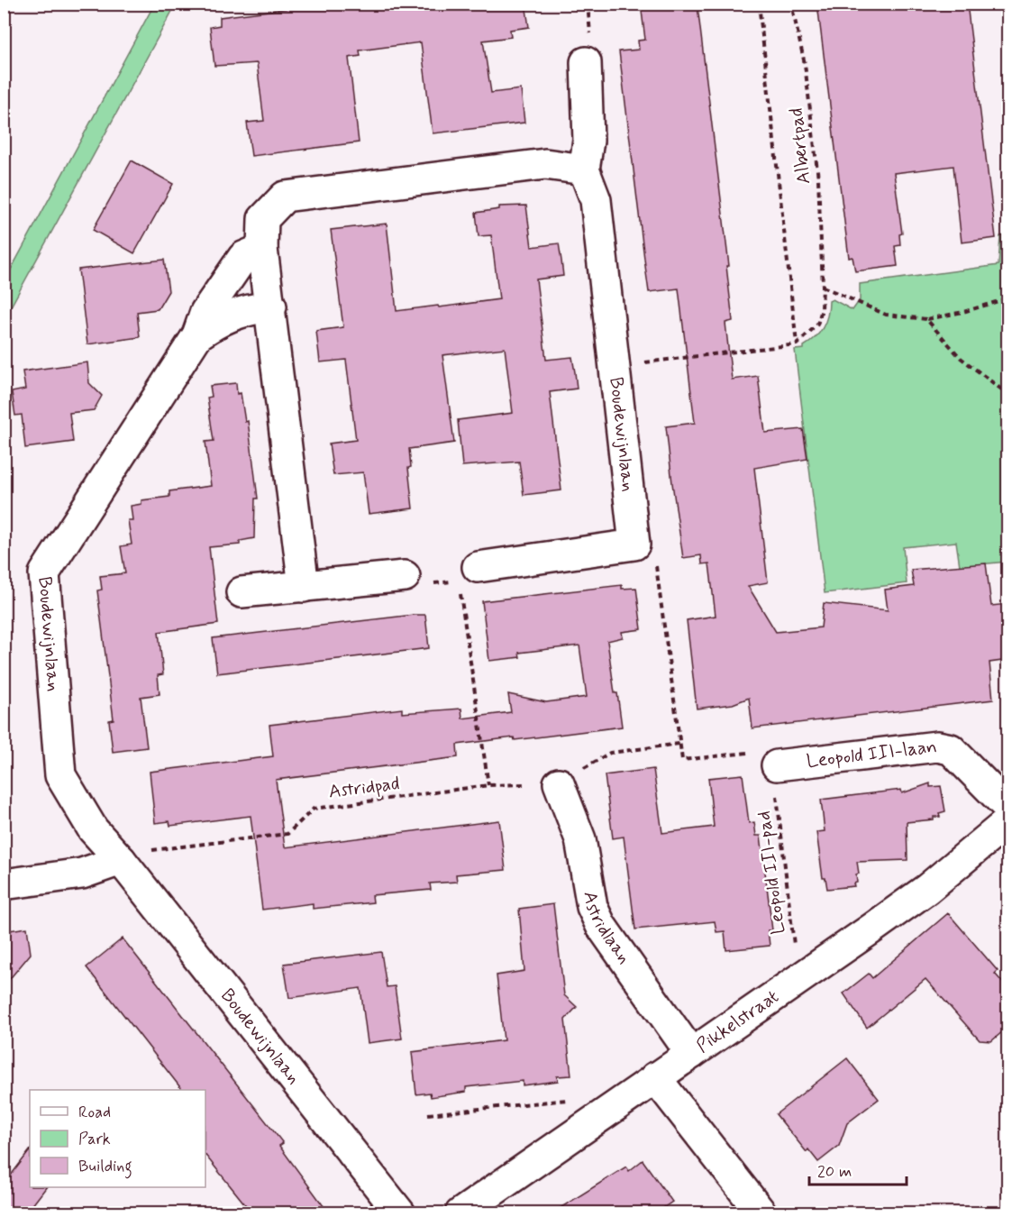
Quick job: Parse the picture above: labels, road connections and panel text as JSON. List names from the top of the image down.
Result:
{
  "streets": {
    "street": [
      "Boudewijnlaan",
      "Leopold III-laan",
      "Astridlaan",
      "Pikkelstraat"
    ],
    "path": ["Albertpad", "Astridpad", "Leopold III-pad"]
  },
  "crossings": [
    ["Boudewijnlaan", "Astridpad"],
    ["Leopold III-laan", "Leopold III-pad"],
    ["Astridpad", "Astridlaan"],
    ["Leopold III-pad", "Pikkelstraat"],
    ["Astridlaan", "Pikkelstraat"]
  ],
  "legend": ["Road", "Park", "Building"],
  "scale_bar": "20 m"
}
